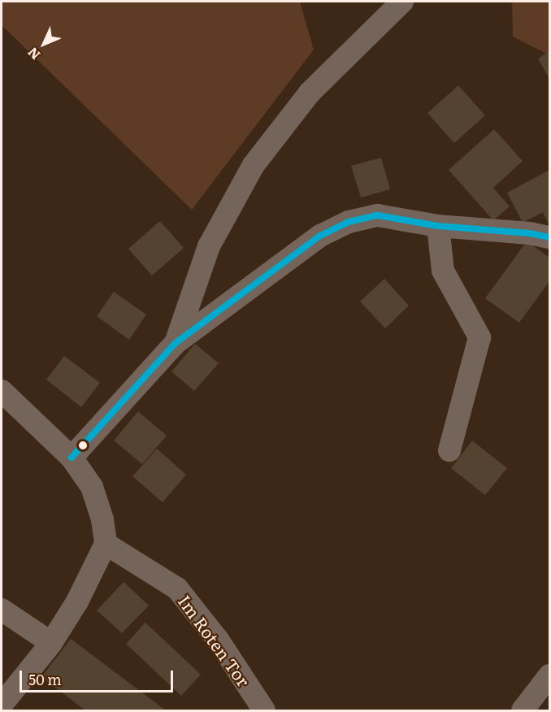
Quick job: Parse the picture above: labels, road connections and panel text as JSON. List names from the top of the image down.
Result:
{
  "streets": {
    "street": ["Im Roten Tor"]
  },
  "scale_bar": "50 m",
  "north": "bottom left"
}
